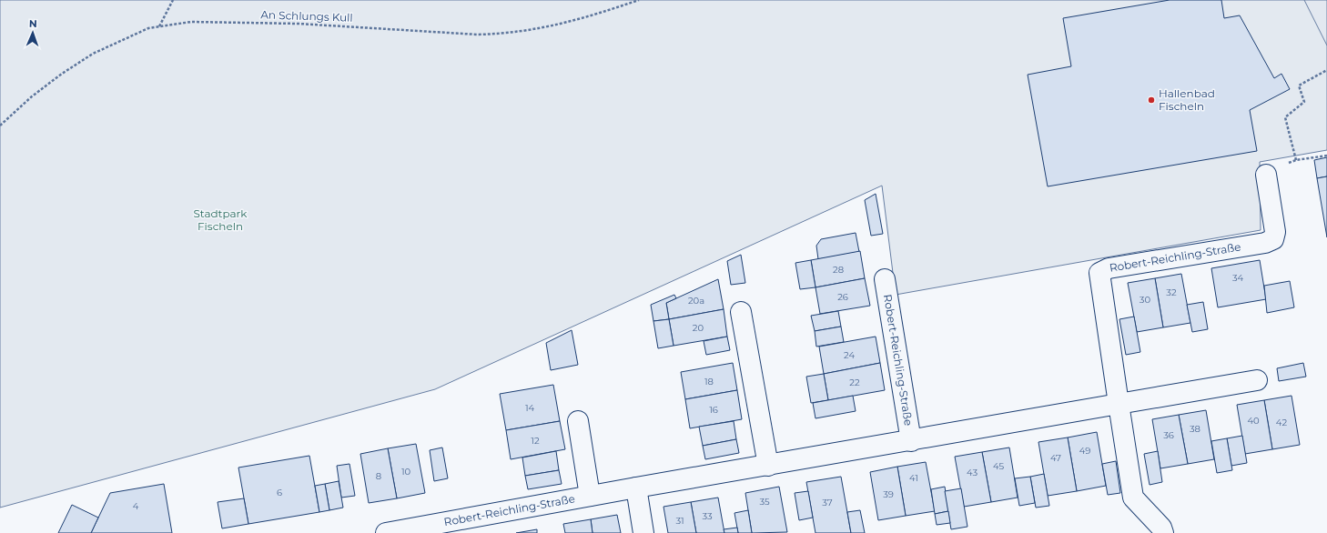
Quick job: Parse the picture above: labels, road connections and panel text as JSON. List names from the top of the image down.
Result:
{
  "streets": {
    "street": ["Robert-Reichling-Straße"],
    "path": ["An Schlungs Kull"]
  },
  "parks": ["Stadtpark Fischeln"],
  "places": ["Hallenbad Fischeln"],
  "house_numbers": [
    "28",
    "34",
    "32",
    "26",
    "30",
    "20a",
    "20",
    "24",
    "18",
    "22",
    "14",
    "16",
    "40",
    "42",
    "38",
    "36",
    "12",
    "49",
    "47",
    "45",
    "10",
    "43",
    "8",
    "41",
    "6",
    "39",
    "35",
    "37",
    "4",
    "33",
    "31"
  ],
  "north": "top"
}
